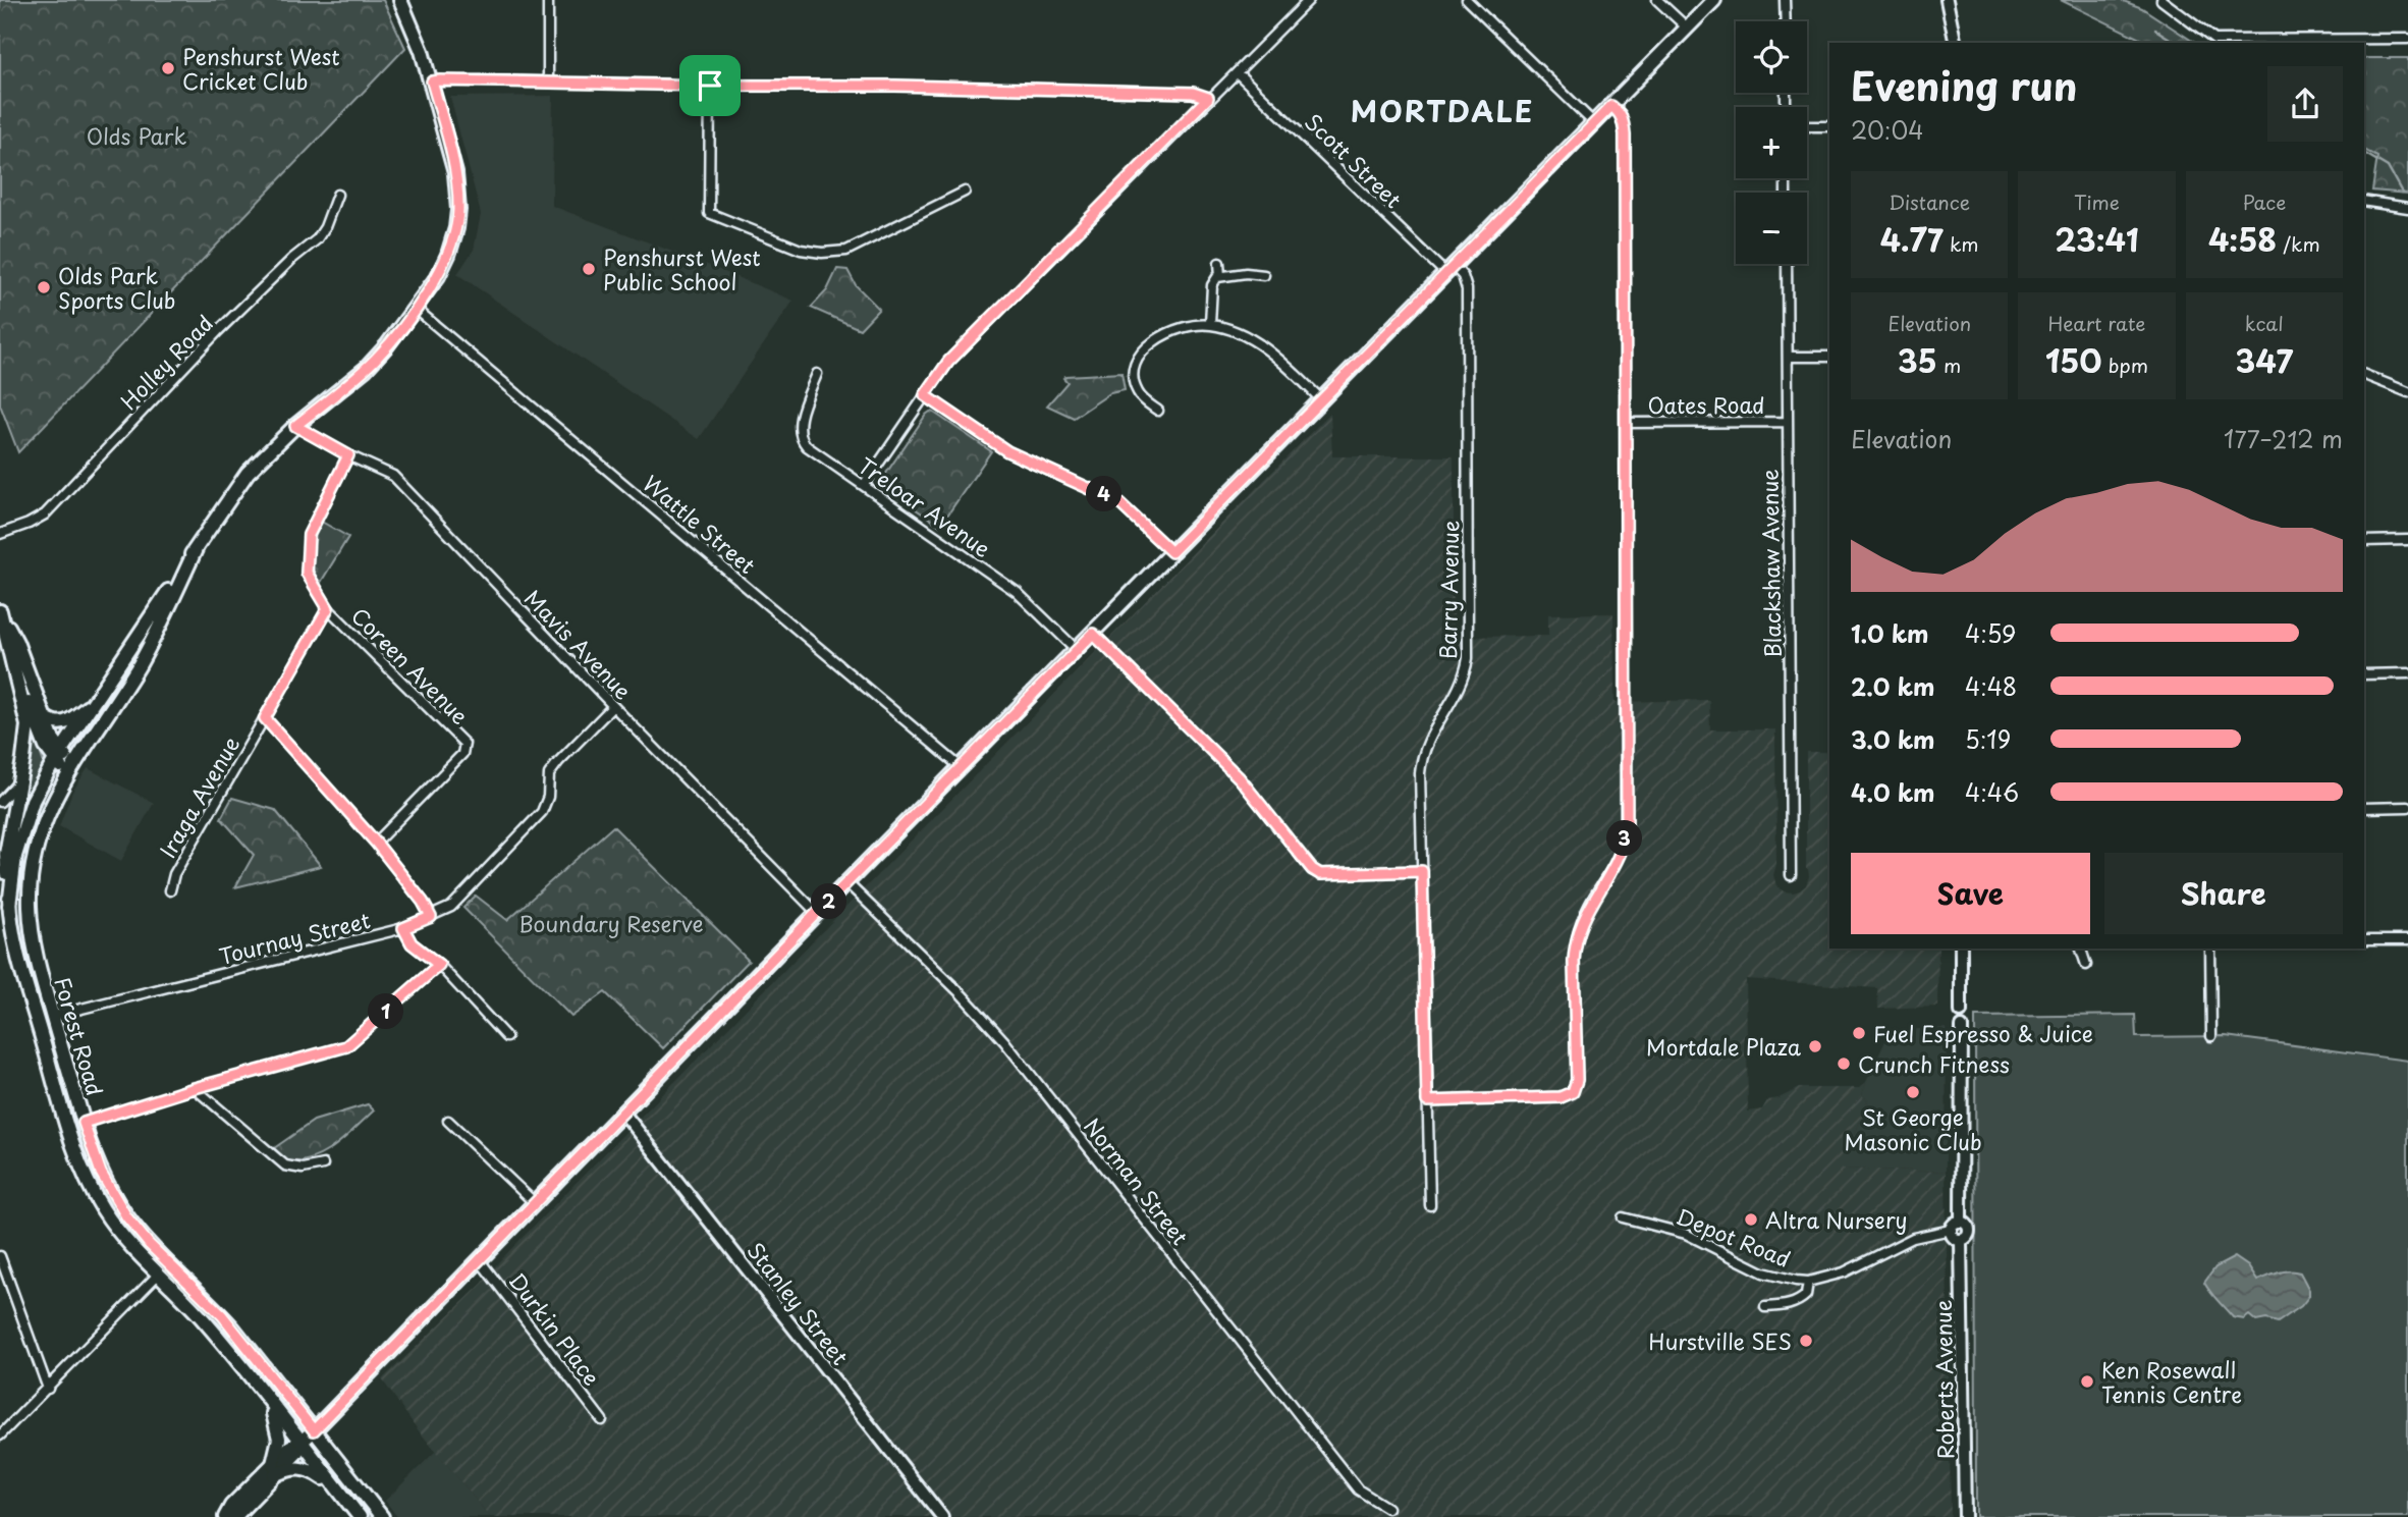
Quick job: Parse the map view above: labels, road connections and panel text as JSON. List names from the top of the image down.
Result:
{
  "streets": {
    "main road": ["Forest Road"],
    "street": [
      "Scott Street",
      "Holley Road",
      "Oates Road",
      "Treloar Avenue",
      "Wattle Street",
      "Blackshaw Avenue",
      "Barry Avenue",
      "Mavis Avenue",
      "Coreen Avenue",
      "Iraga Avenue",
      "Tournay Street",
      "Norman Street",
      "Depot Road",
      "Stanley Street",
      "Durkin Place",
      "Roberts Avenue"
    ]
  },
  "crossings": [
    ["Scott Street", "Barry Avenue"],
    ["Oates Road", "Blackshaw Avenue"],
    ["Wattle Street", "Forest Road"],
    ["Mavis Avenue", "Tournay Street"],
    ["Mavis Avenue", "Forest Road"],
    ["Coreen Avenue", "Iraga Avenue"],
    ["Tournay Street", "Forest Road"],
    ["Depot Road", "Roberts Avenue"]
  ],
  "districts": ["MORTDALE"],
  "parks": ["Olds Park", "Boundary Reserve"],
  "places": [
    "Penshurst West Cricket Club",
    "Penshurst West Public School",
    "Olds Park Sports Club",
    "Fuel Espresso & Juice",
    "Mortdale Plaza",
    "Crunch Fitness",
    "St George Masonic Club",
    "Altra Nursery",
    "Hurstville SES",
    "Ken Rosewall Tennis Centre"
  ],
  "page": {
    "map_buttons": ["+", "−"],
    "heading": ["Evening run", "20:04"],
    "stats": [
      ["Distance", "4.77 km"],
      ["Time", "23:41"],
      ["Pace", "4:58 /km"],
      ["Elevation", "35 m"],
      ["Heart rate", "150 bpm"],
      ["kcal", "347"]
    ],
    "chart": ["Elevation", "177–212 m"],
    "pins": [
      "4",
      "3",
      "2",
      "1"
    ],
    "list": [
      {
        "name": "1.0 km",
        "note": "4:59"
      },
      {
        "name": "2.0 km",
        "note": "4:48"
      },
      {
        "name": "3.0 km",
        "note": "5:19"
      },
      {
        "name": "4.0 km",
        "note": "4:46"
      }
    ],
    "buttons": ["Save", "Share"]
  }
}
